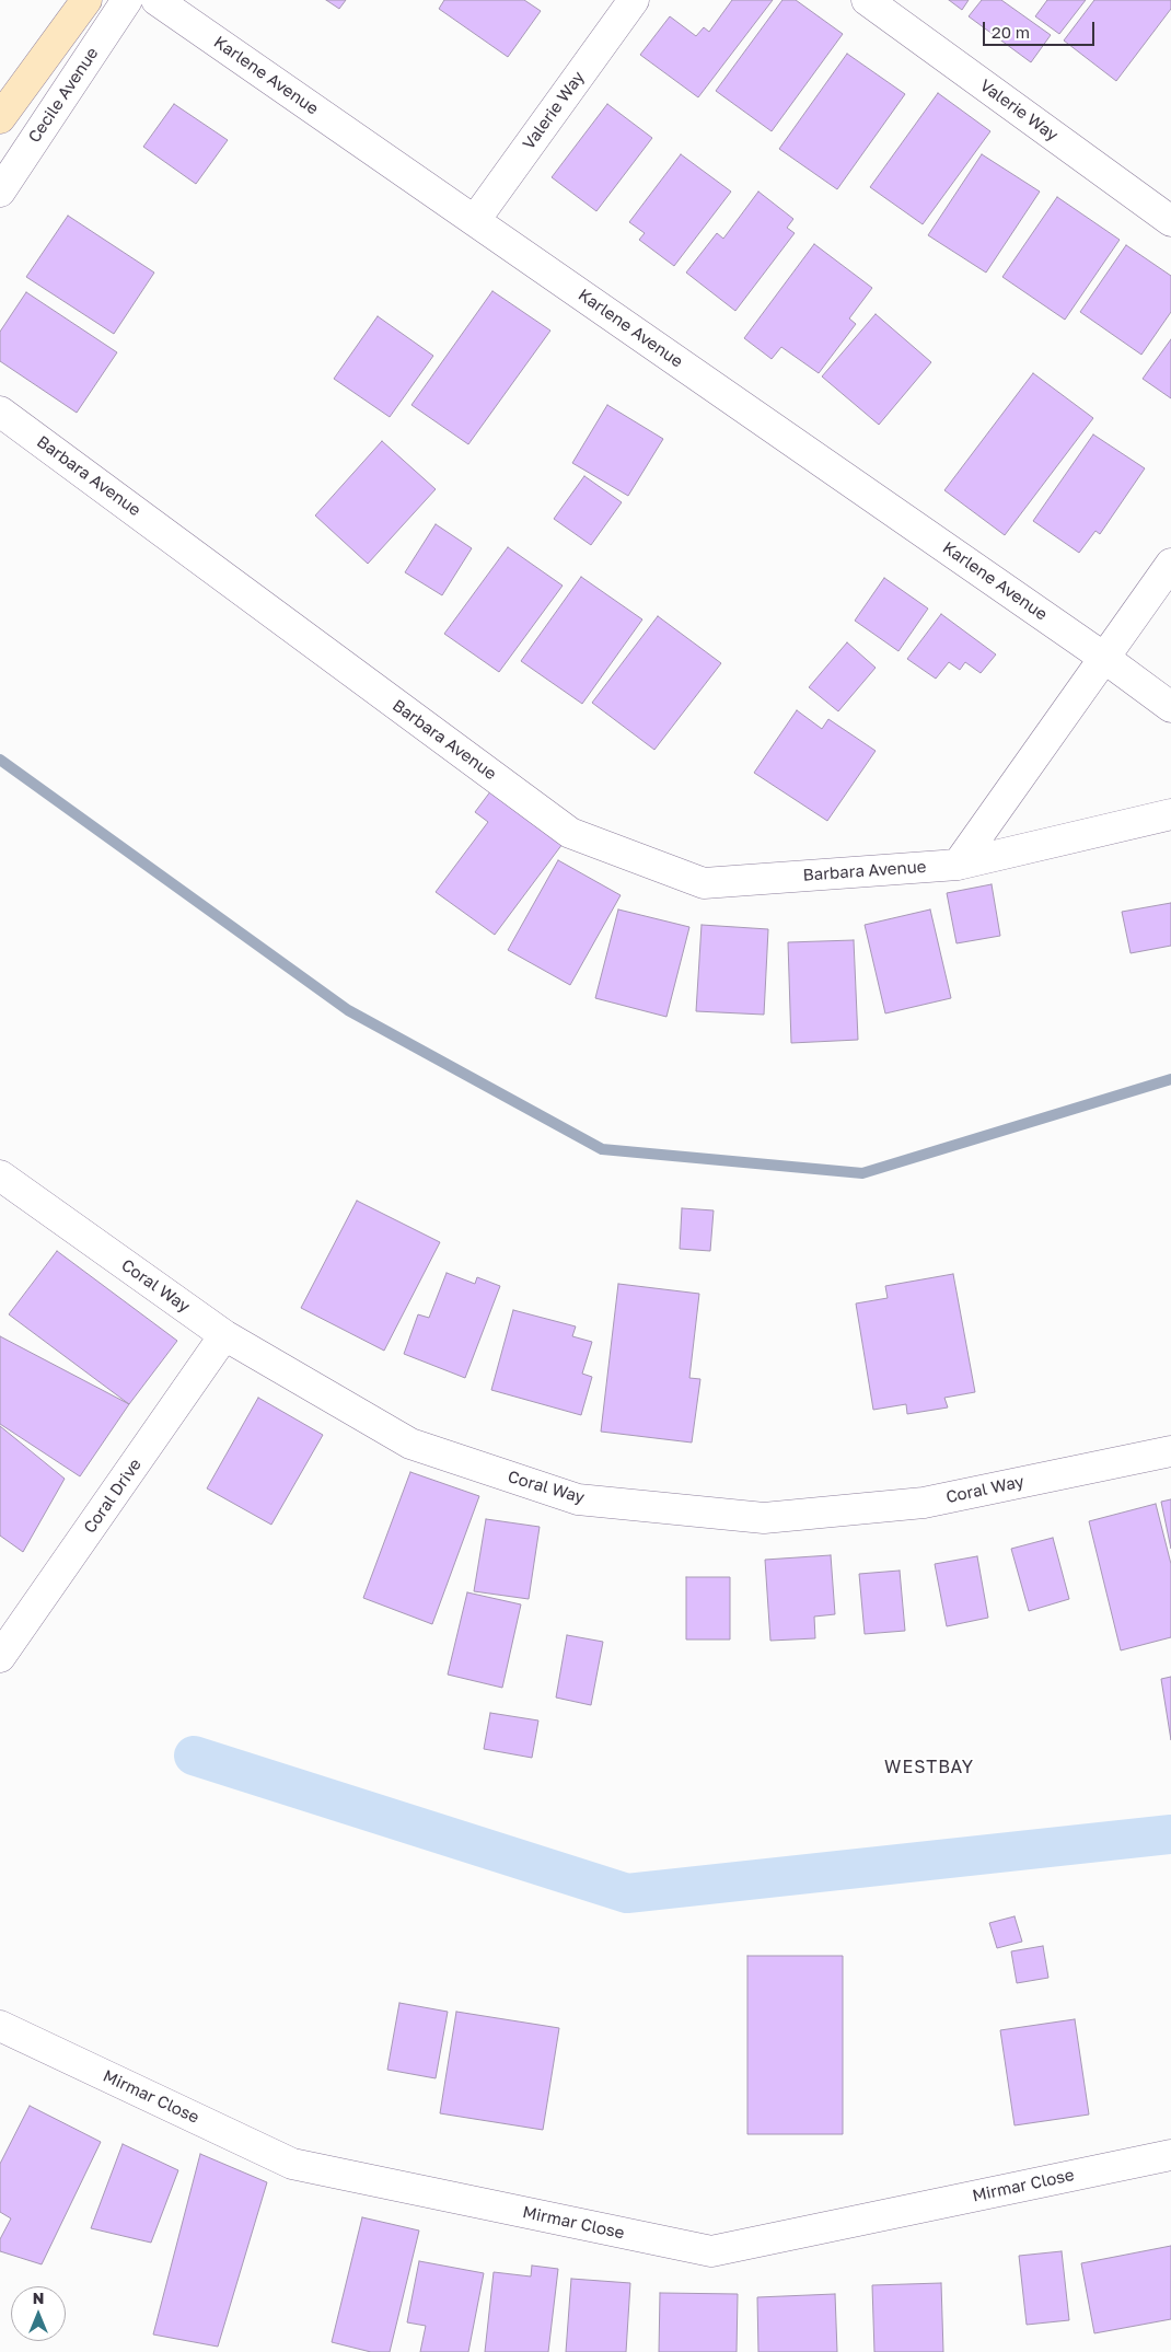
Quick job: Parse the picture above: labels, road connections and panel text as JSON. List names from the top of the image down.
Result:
{
  "streets": {
    "street": [
      "Karlene Avenue",
      "Cecile Avenue",
      "Valerie Way",
      "Barbara Avenue",
      "Coral Way",
      "Coral Drive",
      "Mirmar Close"
    ]
  },
  "crossings": [
    ["Karlene Avenue", "Valerie Way"],
    ["Coral Way", "Coral Drive"]
  ],
  "districts": ["WESTBAY"],
  "scale_bar": "20 m",
  "north": "top"
}
